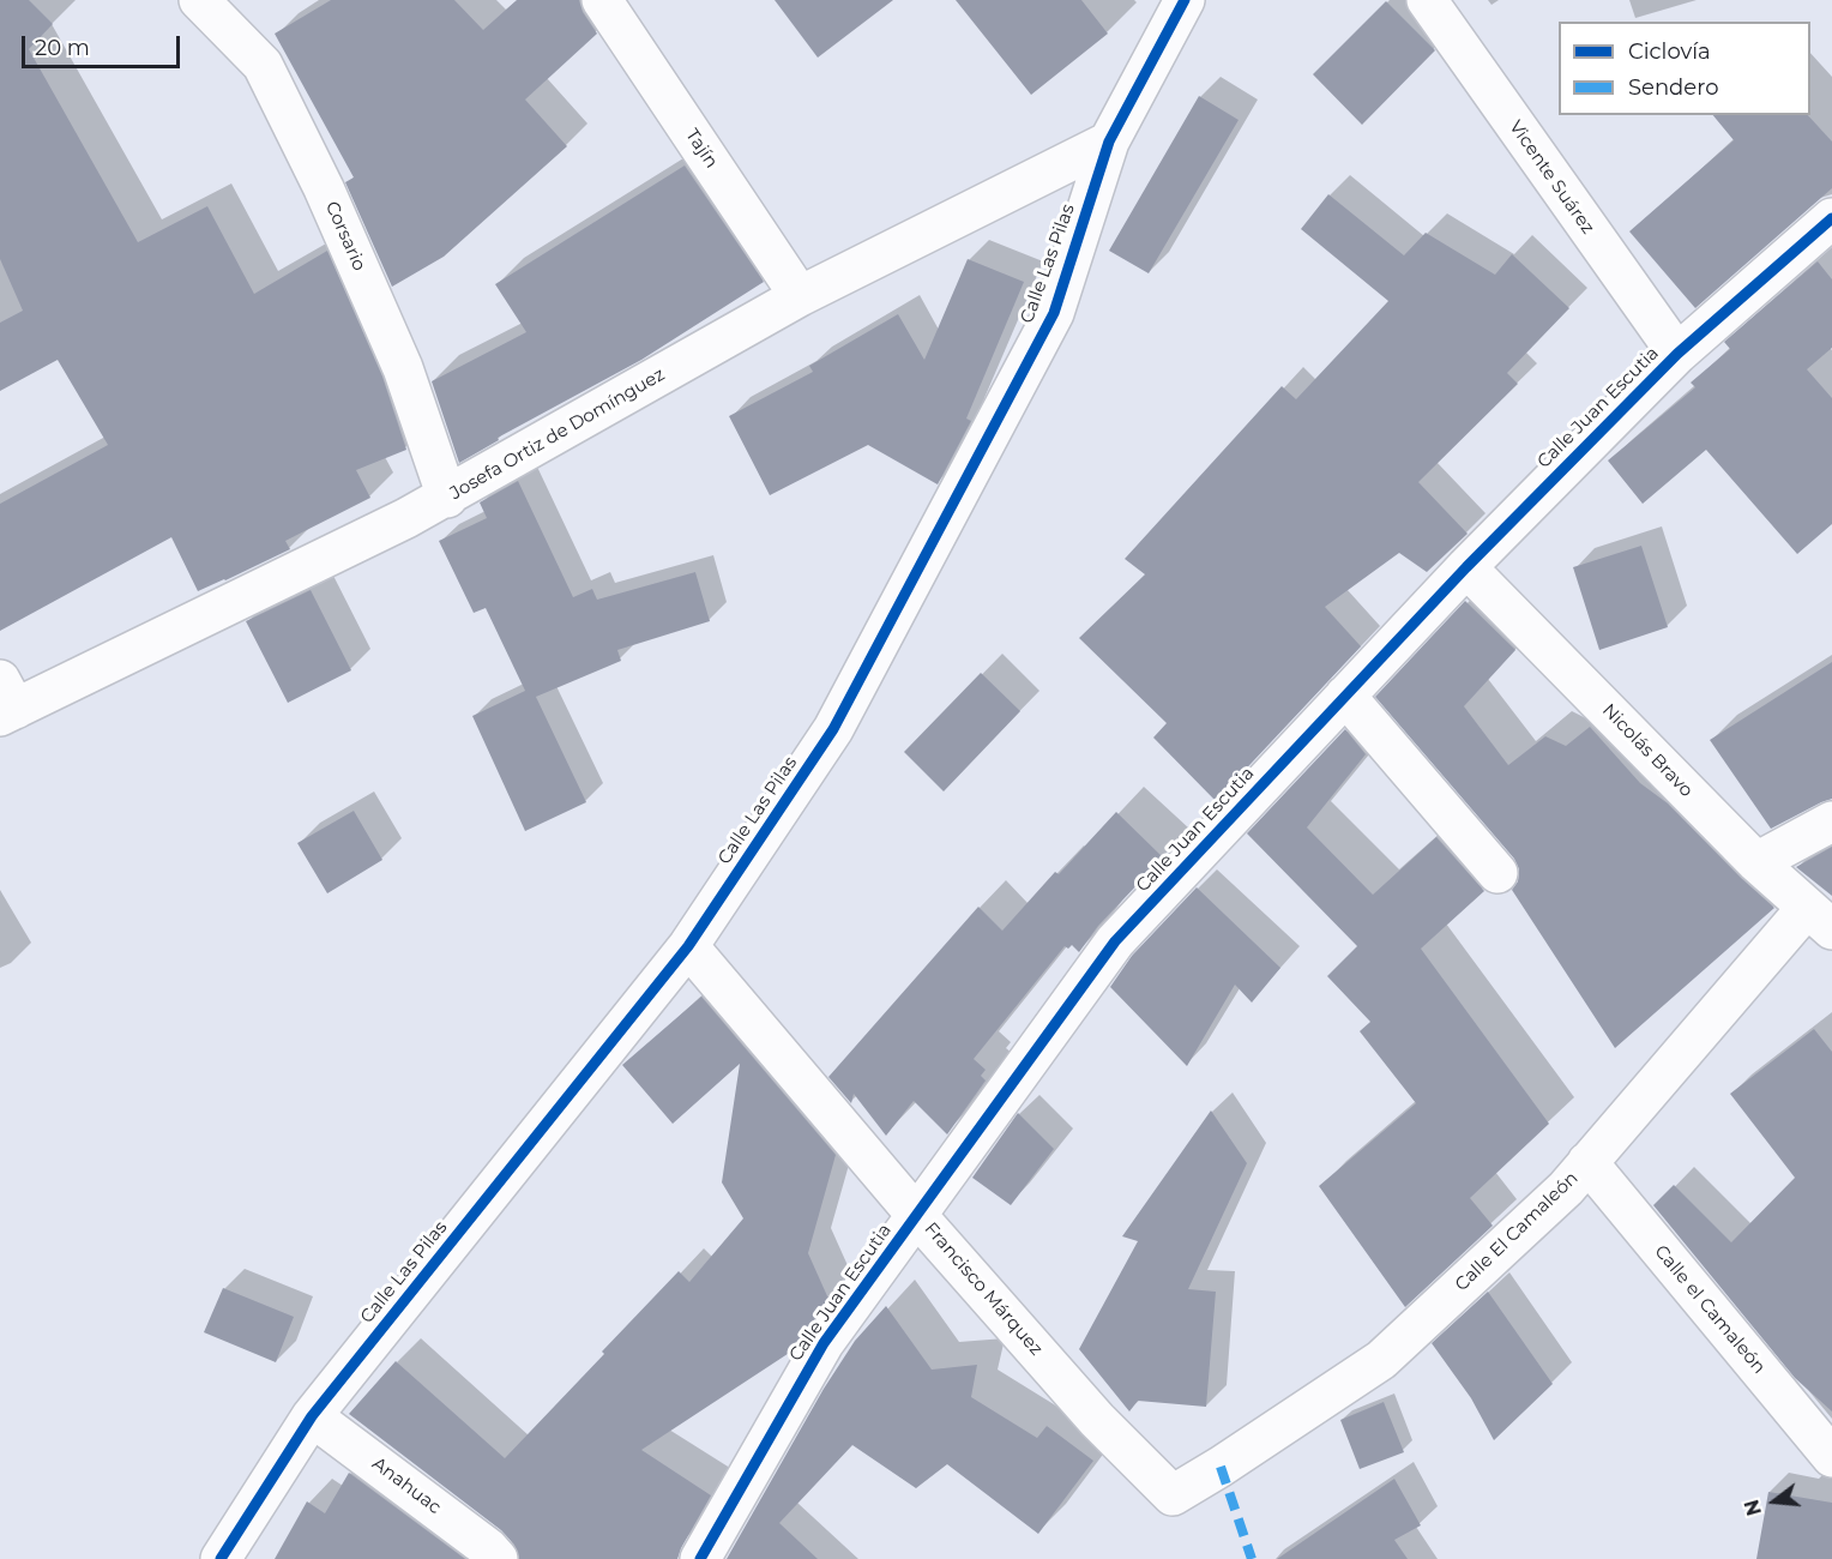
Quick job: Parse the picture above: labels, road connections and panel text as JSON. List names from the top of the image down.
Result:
{
  "streets": {
    "street": [
      "Tajín",
      "Vicente Suárez",
      "Corsario",
      "Calle Las Pilas",
      "Calle Juan Escutia",
      "Josefa Ortiz de Domínguez",
      "Nicolás Bravo",
      "Calle El Camaleón",
      "Francisco Márquez",
      "Calle el Camaleón",
      "Anahuac"
    ]
  },
  "crossings": [
    ["Tajín", "Josefa Ortiz de Domínguez"],
    ["Vicente Suárez", "Calle Juan Escutia"],
    ["Corsario", "Josefa Ortiz de Domínguez"],
    ["Calle Las Pilas", "Josefa Ortiz de Domínguez"],
    ["Calle Las Pilas", "Francisco Márquez"],
    ["Calle Las Pilas", "Anahuac"],
    ["Calle Juan Escutia", "Nicolás Bravo"],
    ["Calle Juan Escutia", "Francisco Márquez"],
    ["Nicolás Bravo", "Calle El Camaleón"],
    ["Calle El Camaleón", "Francisco Márquez"],
    ["Calle El Camaleón", "Calle el Camaleón"]
  ],
  "legend": ["Ciclovía", "Sendero"],
  "scale_bar": "20 m",
  "north": "left"
}
